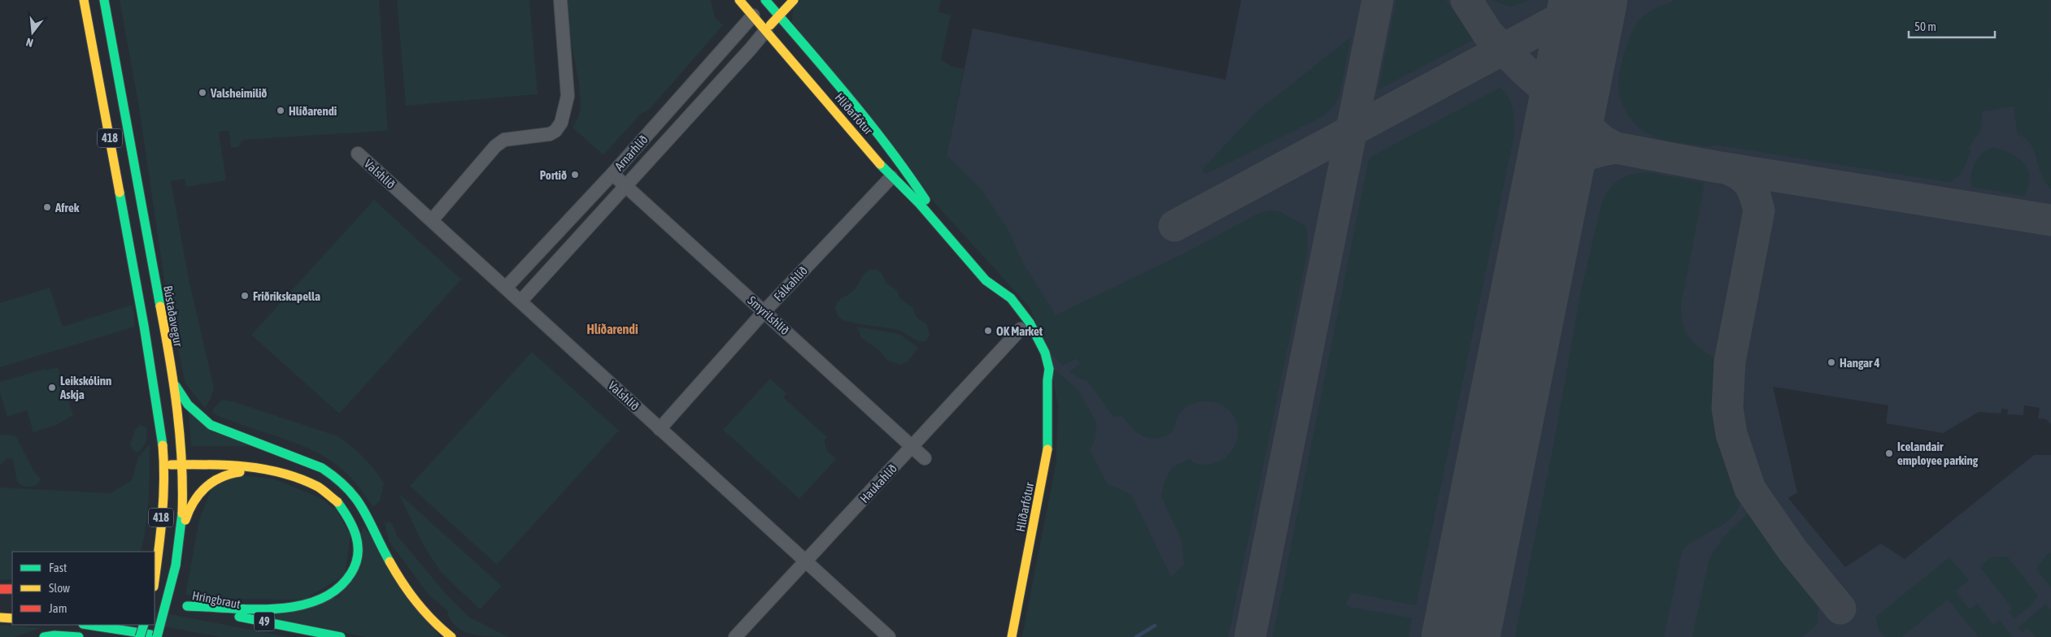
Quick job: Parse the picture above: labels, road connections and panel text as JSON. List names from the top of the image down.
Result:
{
  "streets": {
    "main road": [
      "Hlíðarfótur",
      "418",
      "Bústaðavegur",
      "Hringbraut",
      "49"
    ],
    "street": [
      "Arnarhlíð",
      "Valshlíð",
      "Fálkahlíð",
      "Smyrilshlíð",
      "Haukahlíð"
    ]
  },
  "crossings": [
    ["Hlíðarfótur", "Arnarhlíð"],
    ["Hlíðarfótur", "Fálkahlíð"],
    ["Arnarhlíð", "Valshlíð"],
    ["Arnarhlíð", "Smyrilshlíð"],
    ["Valshlíð", "Fálkahlíð"],
    ["Valshlíð", "Haukahlíð"],
    ["Fálkahlíð", "Smyrilshlíð"],
    ["Smyrilshlíð", "Haukahlíð"]
  ],
  "districts": ["Hlíðarendi"],
  "places": [
    "Valsheimilið",
    "Hlíðarendi",
    "Portið",
    "Afrek",
    "Friðrikskapella",
    "OK Market",
    "Hangar 4",
    "Leikskólinn Askja",
    "Icelandair employee parking"
  ],
  "legend": ["Fast", "Slow", "Jam"],
  "scale_bar": "50 m",
  "north": "bottom"
}
